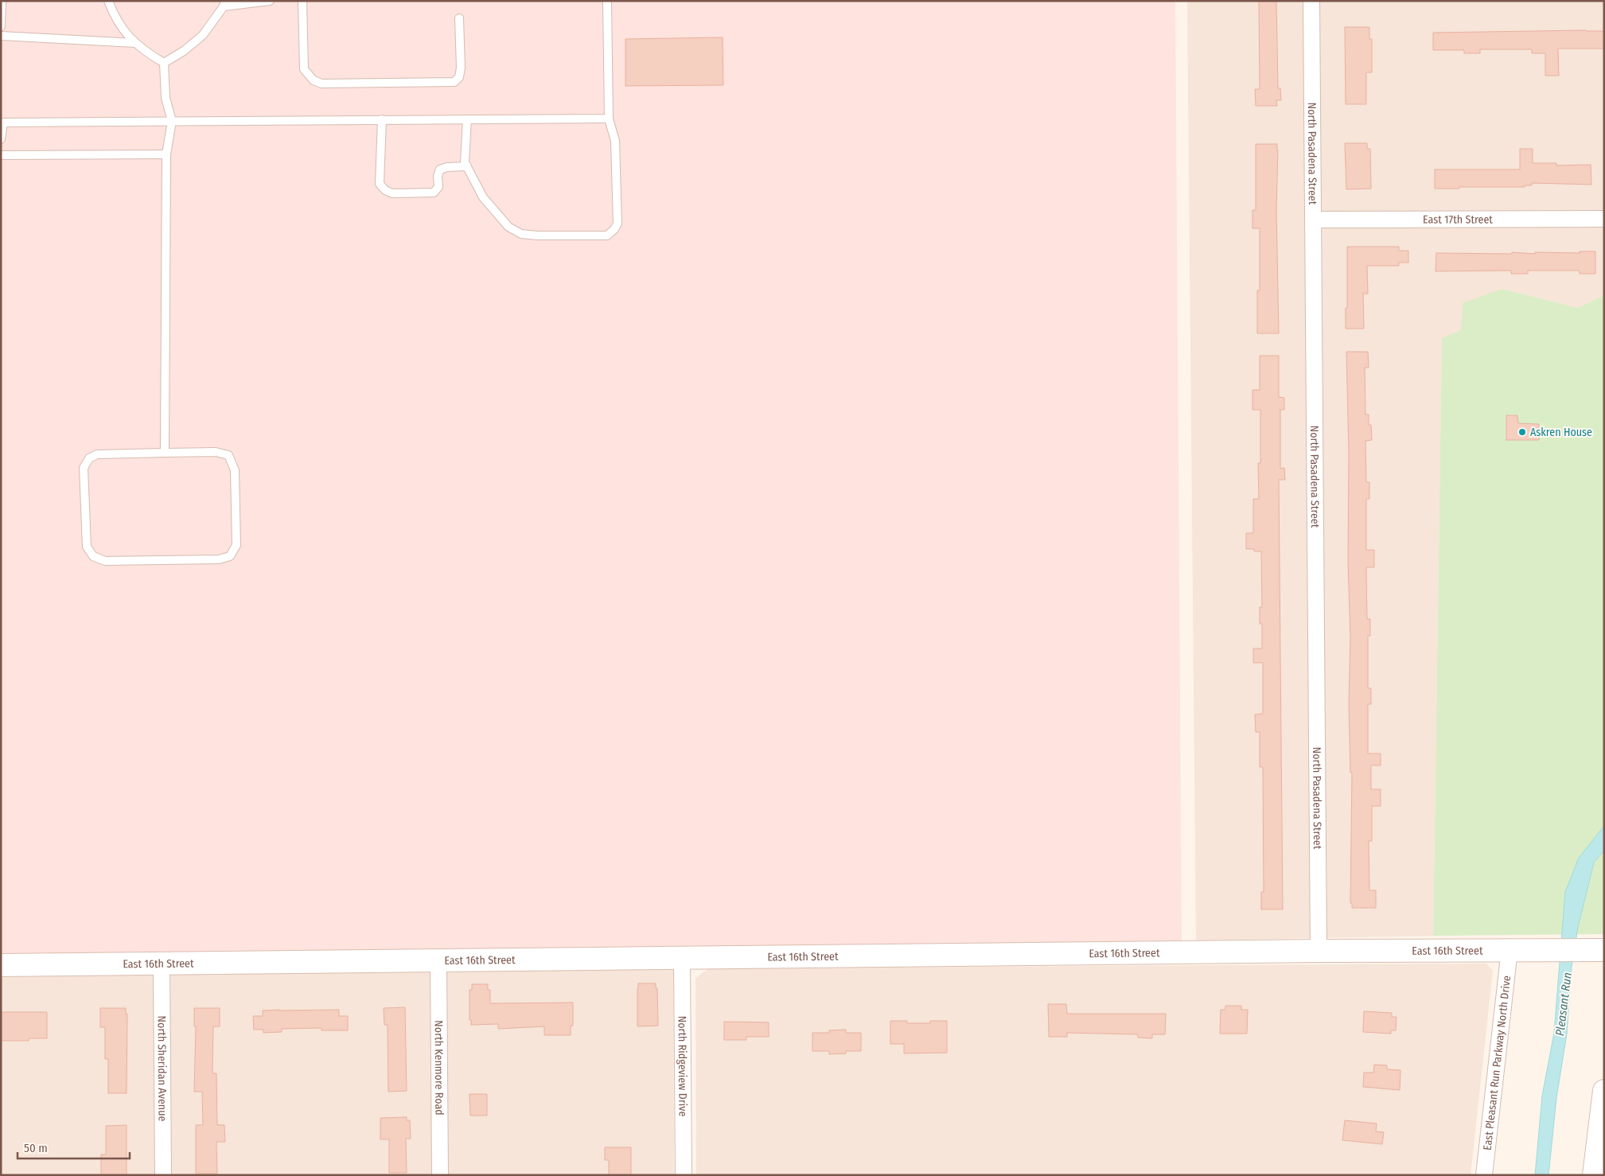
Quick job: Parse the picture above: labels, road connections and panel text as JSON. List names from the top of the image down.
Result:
{
  "streets": {
    "street": [
      "North Pasadena Street",
      "East 17th Street",
      "East 16th Street",
      "East Pleasant Run Parkway North Drive",
      "North Ridgeview Drive",
      "North Kenmore Road",
      "North Sheridan Avenue"
    ]
  },
  "crossings": [
    ["North Pasadena Street", "East 17th Street"],
    ["North Pasadena Street", "East 16th Street"],
    ["East 16th Street", "East Pleasant Run Parkway North Drive"],
    ["East 16th Street", "North Ridgeview Drive"],
    ["East 16th Street", "North Kenmore Road"],
    ["East 16th Street", "North Sheridan Avenue"]
  ],
  "water": ["Pleasant Run"],
  "places": ["Askren House"],
  "scale_bar": "50 m"
}
